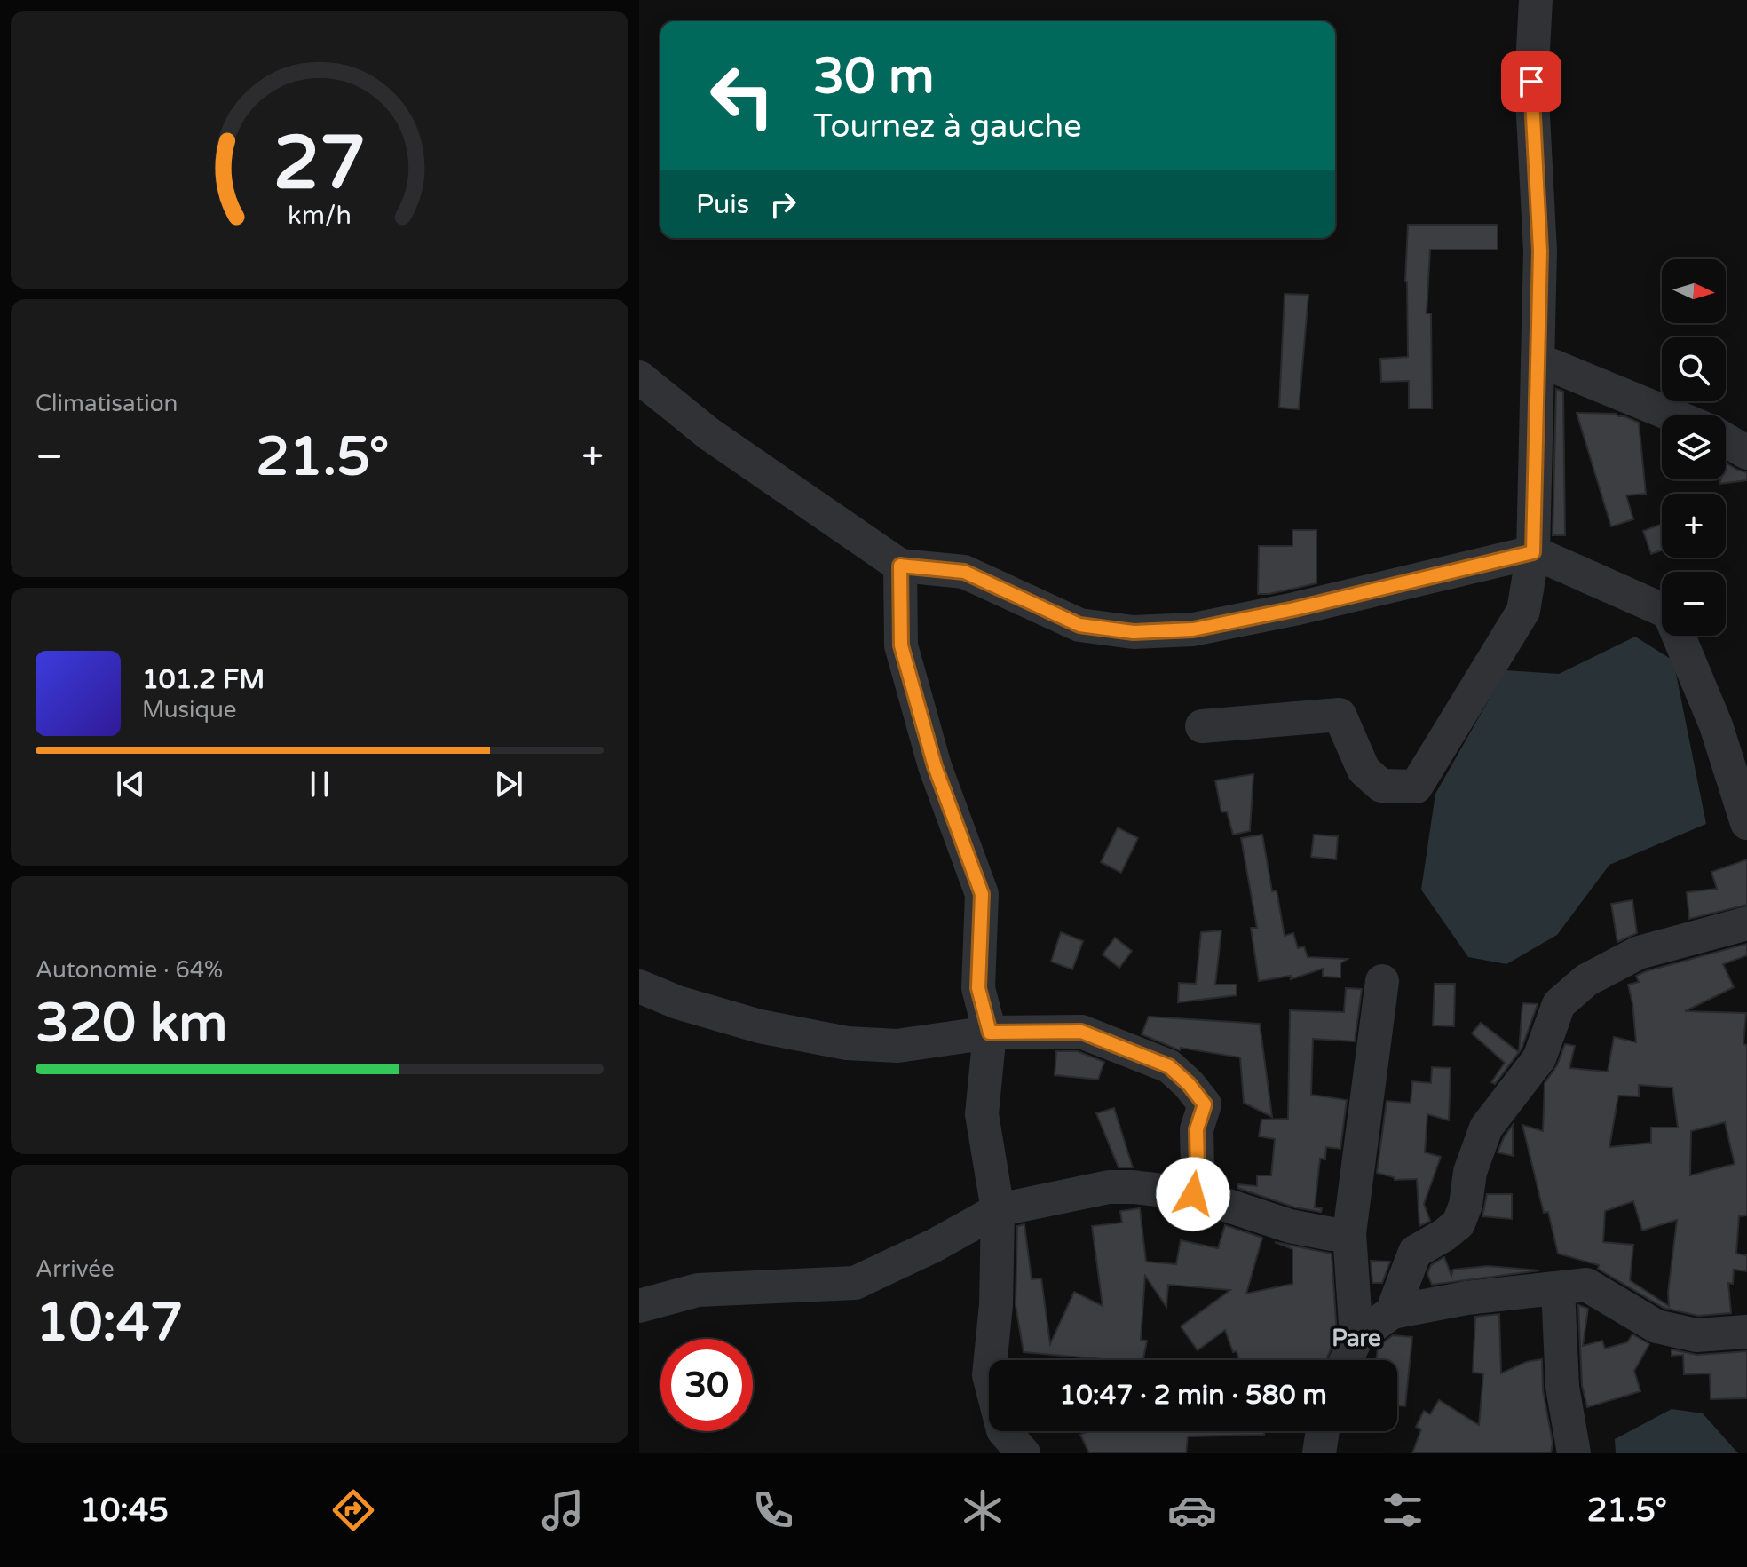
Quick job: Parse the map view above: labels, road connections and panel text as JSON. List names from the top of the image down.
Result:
{
  "districts": ["Pare"],
  "north": "right",
  "page": {
    "turn": ["30 m", "Tournez à gauche"],
    "then": "Puis",
    "map_buttons": ["+", "−"],
    "tile": [
      "Climatisation",
      ["Autonomie · 64%", "320 km"],
      ["Arrivée", "10:47"]
    ],
    "heat": ["−", "21.5°", "+"],
    "song": ["101.2 FM", "Musique"],
    "limit": "30",
    "trip": "10:47 · 2 min · 580 m",
    "tabs": ["10:45", "21.5°"],
    "gauge": ["27", "km/h"]
  }
}
